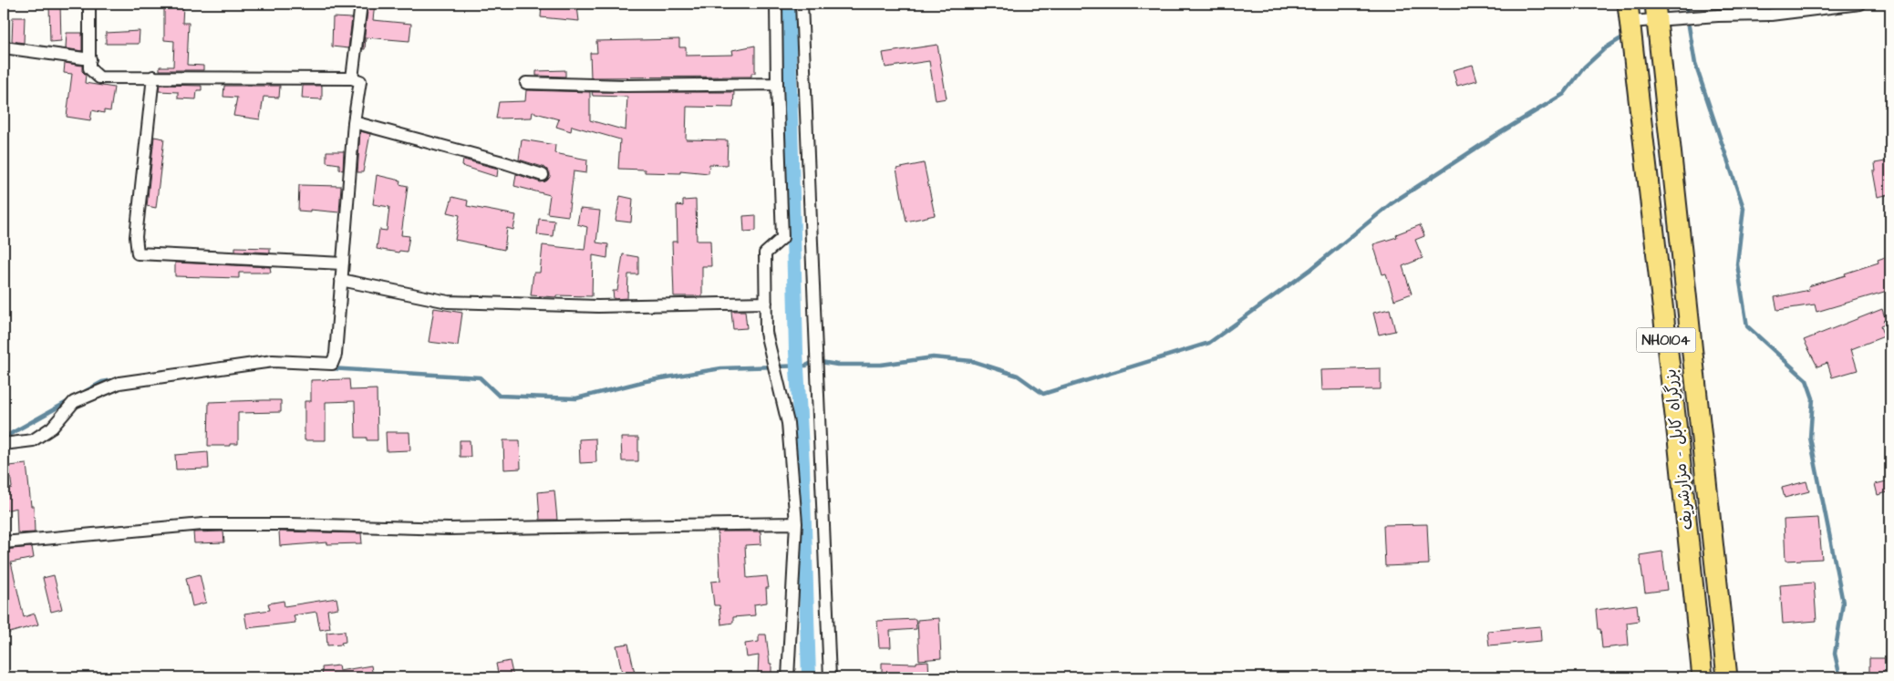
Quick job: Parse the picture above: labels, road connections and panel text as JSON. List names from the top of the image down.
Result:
{
  "streets": {
    "highway": ["NH0104", "بزرگراه کابل - مزارشریف"]
  }
}
